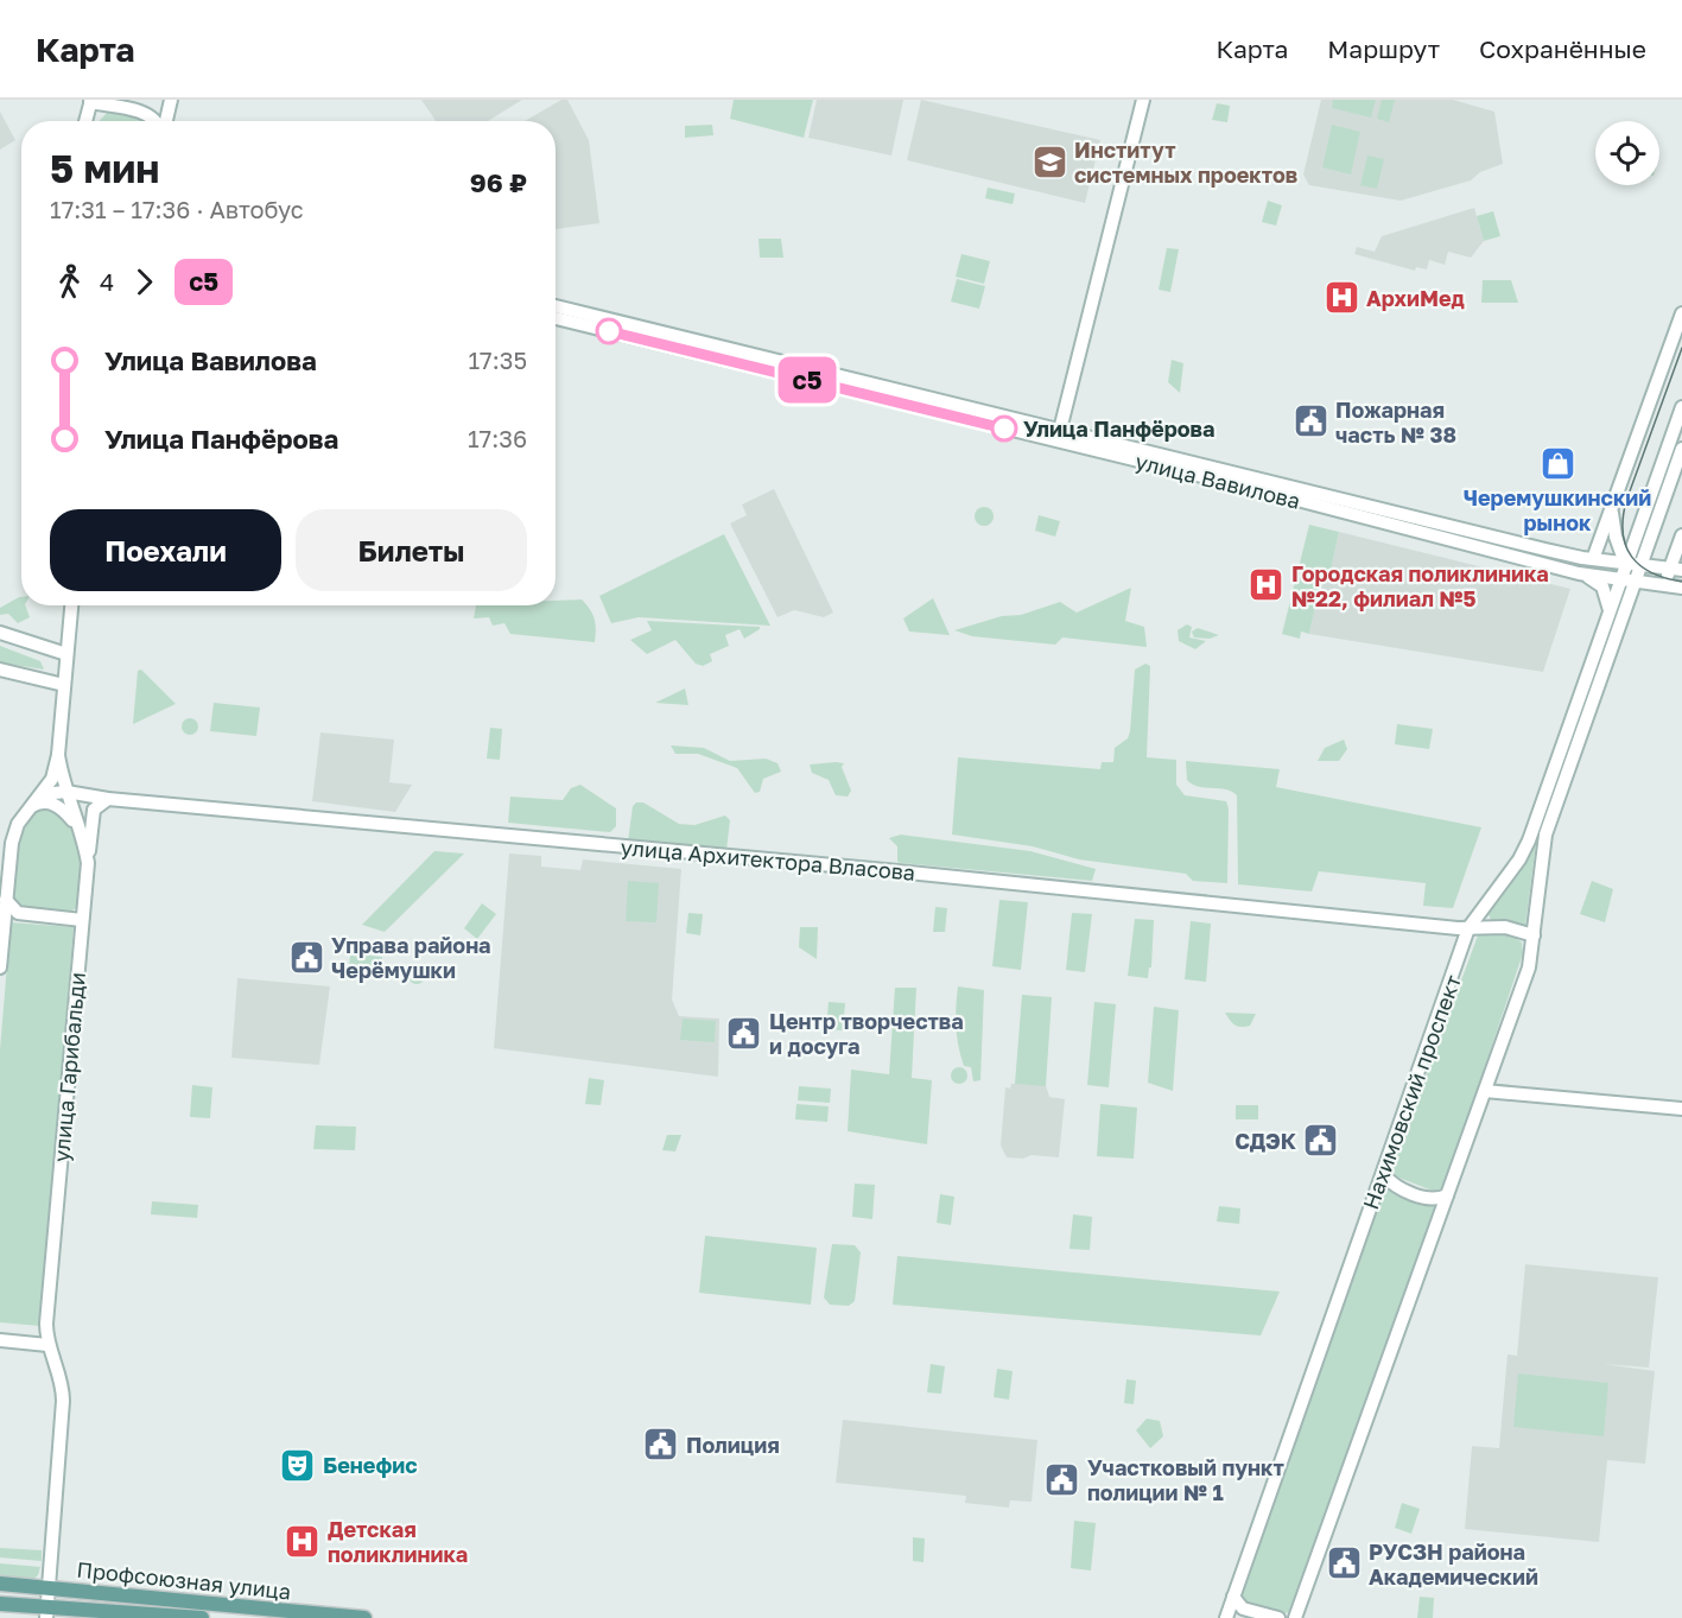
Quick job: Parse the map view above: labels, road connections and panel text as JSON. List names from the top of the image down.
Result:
{
  "streets": {
    "main road": ["Профсоюзная улица"],
    "street": [
      "улица Вавилова",
      "улица Архитектора Власова",
      "улица Гарибальди",
      "Нахимовский проспект"
    ]
  },
  "crossings": [
    ["улица Вавилова", "Нахимовский проспект"],
    ["улица Архитектора Власова", "улица Гарибальди"],
    ["улица Архитектора Власова", "Нахимовский проспект"],
    ["улица Гарибальди", "Профсоюзная улица"]
  ],
  "places": {
    "school or university": ["Институт системных проектов"],
    "hospital": ["АрхиМед", "Городская поликлиника №22, филиал №5", "Детская поликлиника"],
    "public building": [
      "Пожарная часть № 38",
      "Управа района Черёмушки",
      "Центр творчества и досуга",
      "СДЭК",
      "Полиция",
      "Участковый пункт полиции № 1",
      "РУСЗН района Академический"
    ],
    "other": ["Улица Панфёрова"],
    "shop": ["Черемушкинский рынок"],
    "theatre": ["Бенефис"]
  },
  "lines": ["bus line с5"],
  "page": {
    "header": "Карта",
    "nav": ["Карта", "Маршрут", "Сохранённые"],
    "on_map": "с5",
    "heading": ["5 мин", "17:31 – 17:36 · Автобус", "96 ₽"],
    "legs": ["4", "с5"],
    "list": [
      {
        "name": "Улица Вавилова",
        "value": "17:35"
      },
      {
        "name": "Улица Панфёрова",
        "value": "17:36"
      }
    ],
    "buttons": ["Поехали", "Билеты"]
  }
}
